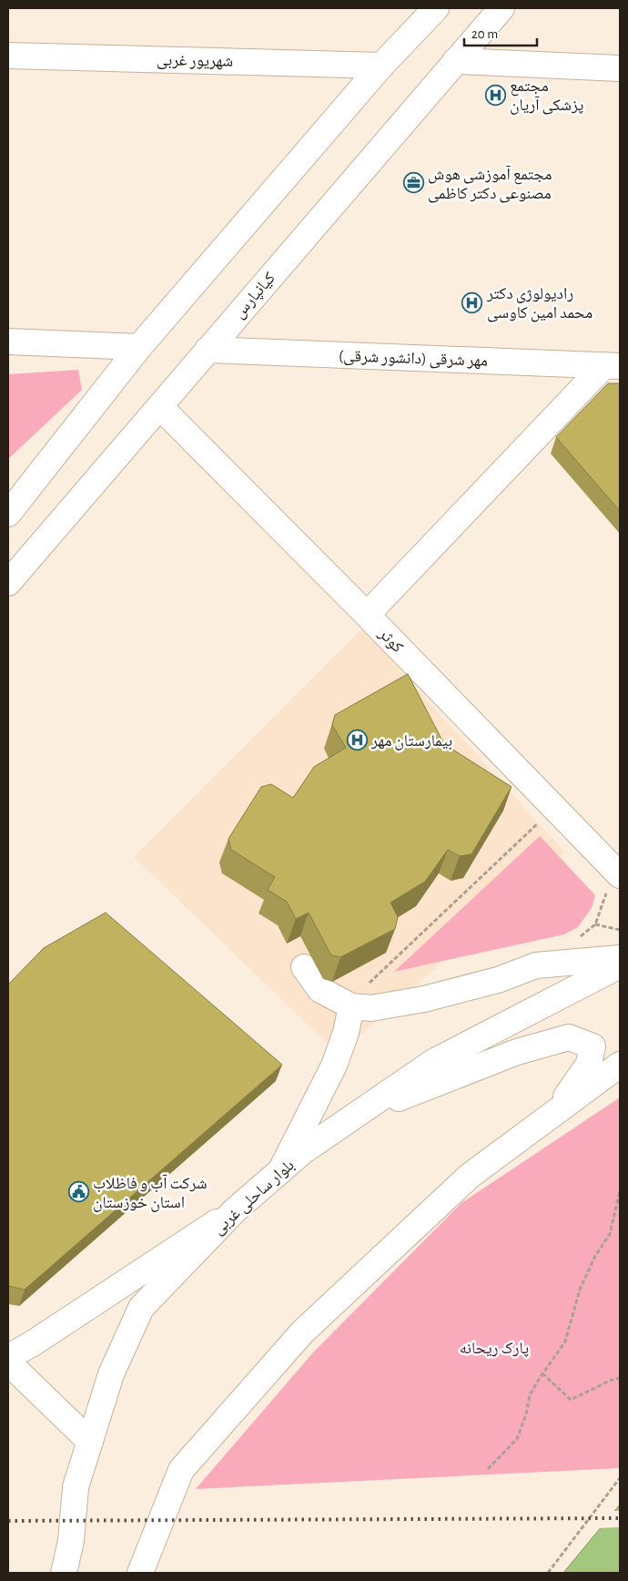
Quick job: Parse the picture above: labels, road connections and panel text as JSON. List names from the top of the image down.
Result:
{
  "streets": {
    "main road": [
      "شهریور غربی",
      "کیانپارس",
      "مهر شرقی (دانشور شرقی)",
      "کوثر",
      "بلوار ساحلی غربی"
    ]
  },
  "crossings": [
    ["کیانپارس", "مهر شرقی (دانشور شرقی)"],
    ["کیانپارس", "کوثر"]
  ],
  "parks": ["پارک ریحانه"],
  "places": {
    "hospital": ["مجتمع پزشکی آریان", "رادیولوژی دکتر محمد امین کاوسی", "بیمارستان مهر"],
    "office": ["مجتمع آموزشی هوش مصنوعی دکتر کاظمی"],
    "public building": ["شرکت آب و فاظلاب استان خوزستان"]
  },
  "scale_bar": "20 m"
}
